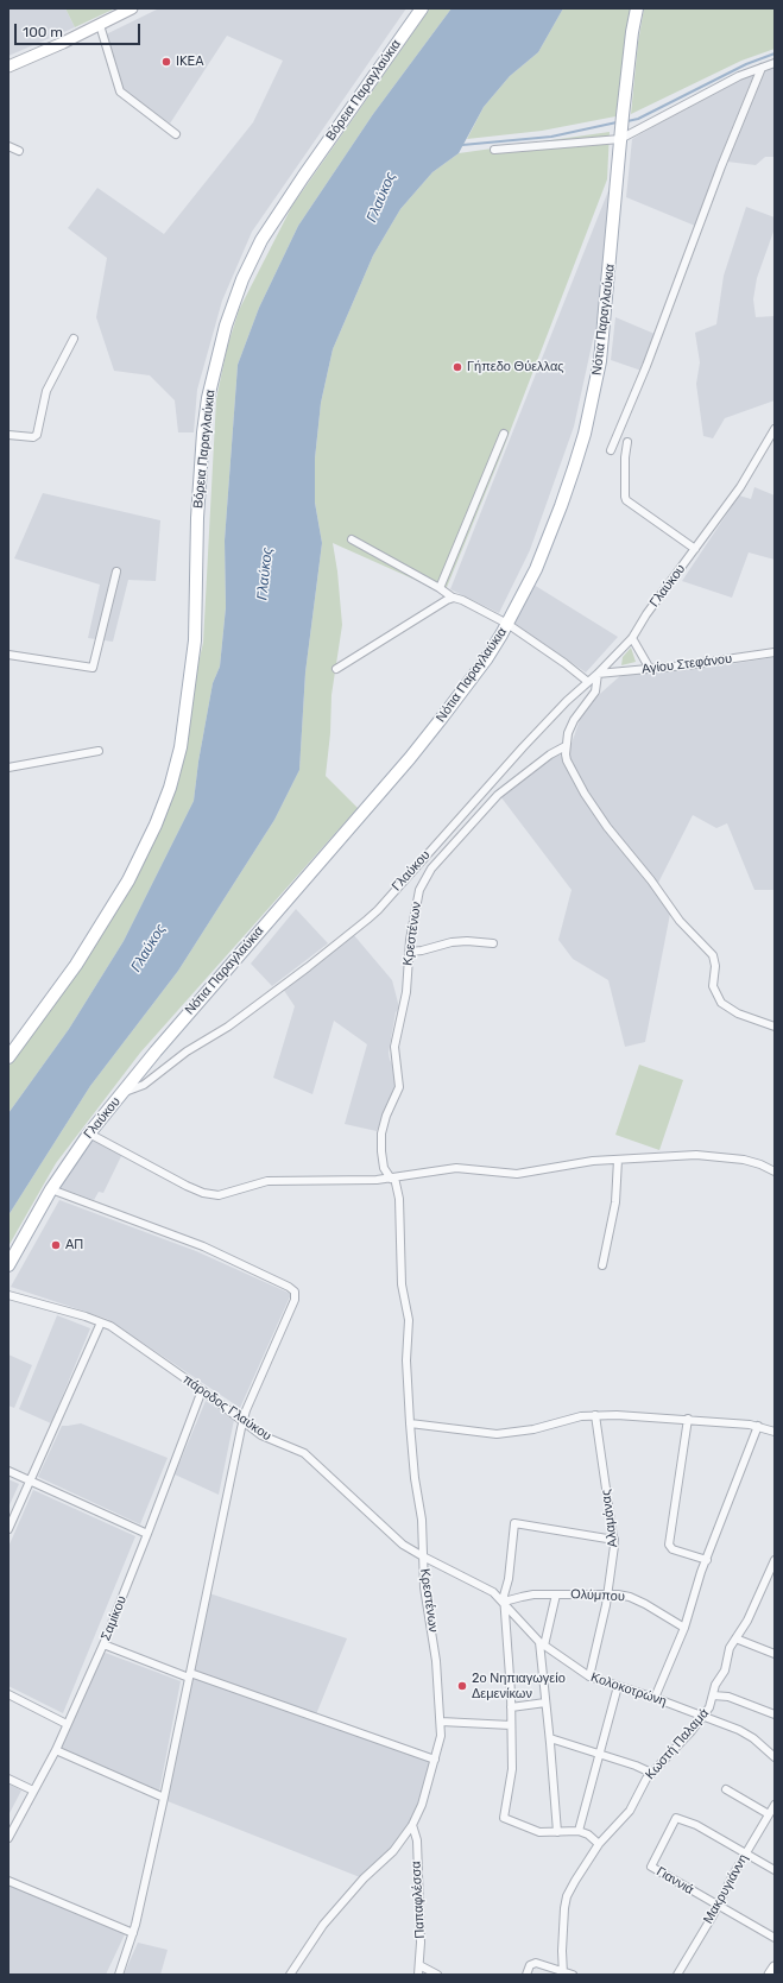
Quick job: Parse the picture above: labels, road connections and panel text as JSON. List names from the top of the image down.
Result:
{
  "streets": {
    "main road": ["Βόρεια Παραγλαύκια", "Νότια Παραγλαύκια", "Γλαύκου"],
    "street": [
      "Αγίου Στεφάνου",
      "Κρεστένων",
      "πάροδος Γλαύκου",
      "Αλαμάνας",
      "Ολύμπου",
      "Σαμίκου",
      "Κολοκοτρώνη",
      "Κωστή Παλαμά",
      "Γιαννιά",
      "Μακρυγιάννη",
      "Παπαφλέσσα"
    ]
  },
  "crossings": [
    ["Νότια Παραγλαύκια", "Γλαύκου"],
    ["Γλαύκου", "Αγίου Στεφάνου"],
    ["Κρεστένων", "πάροδος Γλαύκου"],
    ["Κρεστένων", "Κολοκοτρώνη"],
    ["Κρεστένων", "Παπαφλέσσα"],
    ["πάροδος Γλαύκου", "Σαμίκου"],
    ["πάροδος Γλαύκου", "Κολοκοτρώνη"],
    ["Αλαμάνας", "Ολύμπου"],
    ["Αλαμάνας", "Κολοκοτρώνη"],
    ["Ολύμπου", "Κολοκοτρώνη"],
    ["Κολοκοτρώνη", "Κωστή Παλαμά"],
    ["Γιαννιά", "Μακρυγιάννη"]
  ],
  "water": ["Γλαύκος"],
  "places": [
    "IKEA",
    "Γήπεδο Θύελλας",
    "ΑΠ",
    "2ο Νηπιαγωγείο Δεμενίκων"
  ],
  "scale_bar": "100 m"
}
